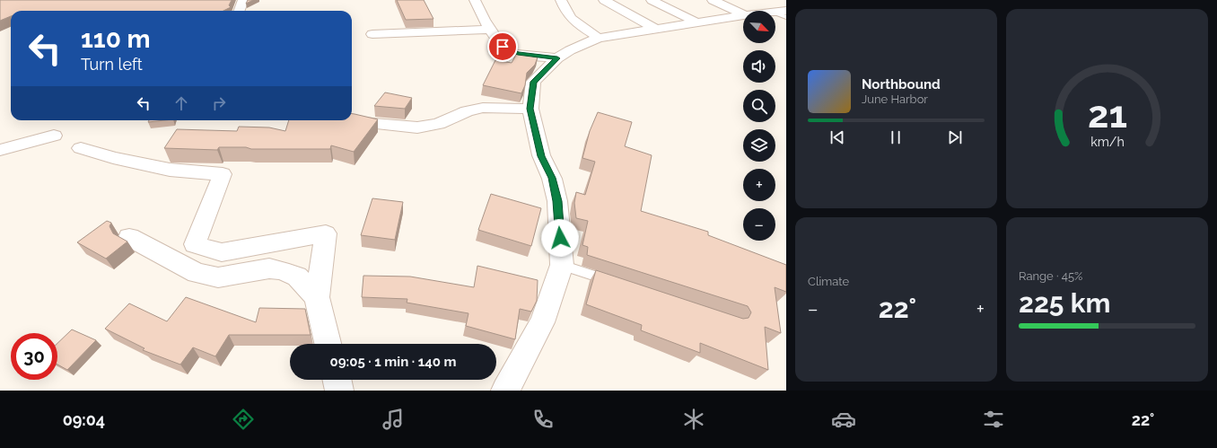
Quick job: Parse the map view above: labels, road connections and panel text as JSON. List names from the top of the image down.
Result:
{
  "north": "bottom right",
  "page": {
    "map_buttons": ["+", "−"],
    "turn": ["110 m", "Turn left"],
    "song": ["Northbound", "June Harbor"],
    "tile": [
      "Climate",
      ["Range · 45%", "225 km"]
    ],
    "heat": ["−", "22°", "+"],
    "limit": "30",
    "trip": "09:05 · 1 min · 140 m",
    "tabs": ["09:04", "22°"],
    "gauge": ["21", "km/h"]
  }
}
